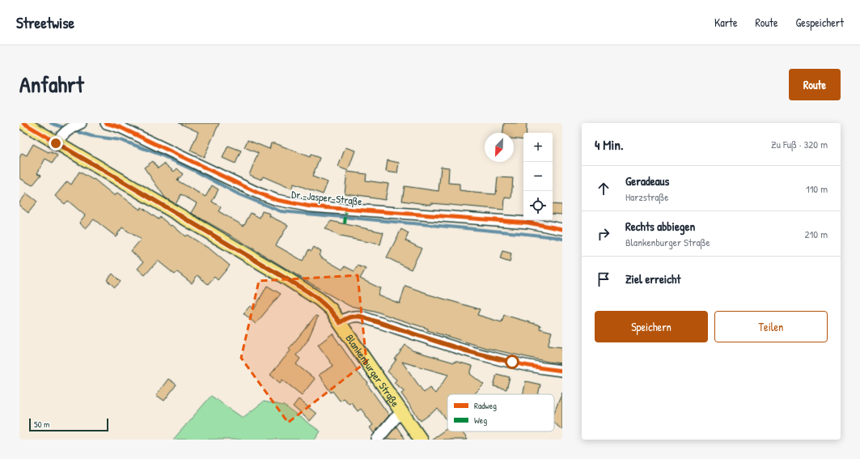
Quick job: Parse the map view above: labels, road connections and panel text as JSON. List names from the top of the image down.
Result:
{
  "streets": {
    "main road": ["Blankenburger Straße"],
    "street": ["Dr.-Jasper-Straße"]
  },
  "legend": ["Radweg", "Weg"],
  "scale_bar": "50 m",
  "north": "bottom left",
  "page": {
    "header": "Streetwise",
    "nav": ["Karte", "Route", "Gespeichert"],
    "title": "Anfahrt",
    "buttons": [
      "Route",
      ["Speichern", "Teilen"]
    ],
    "heading": ["4 Min.", "Zu Fuß · 320 m"],
    "map_buttons": ["+", "−"],
    "list": [
      ["Geradeaus", "Harzstraße", "110 m"],
      ["Rechts abbiegen", "Blankenburger Straße", "210 m"],
      "Ziel erreicht"
    ],
    "scale": "50 m"
  }
}
